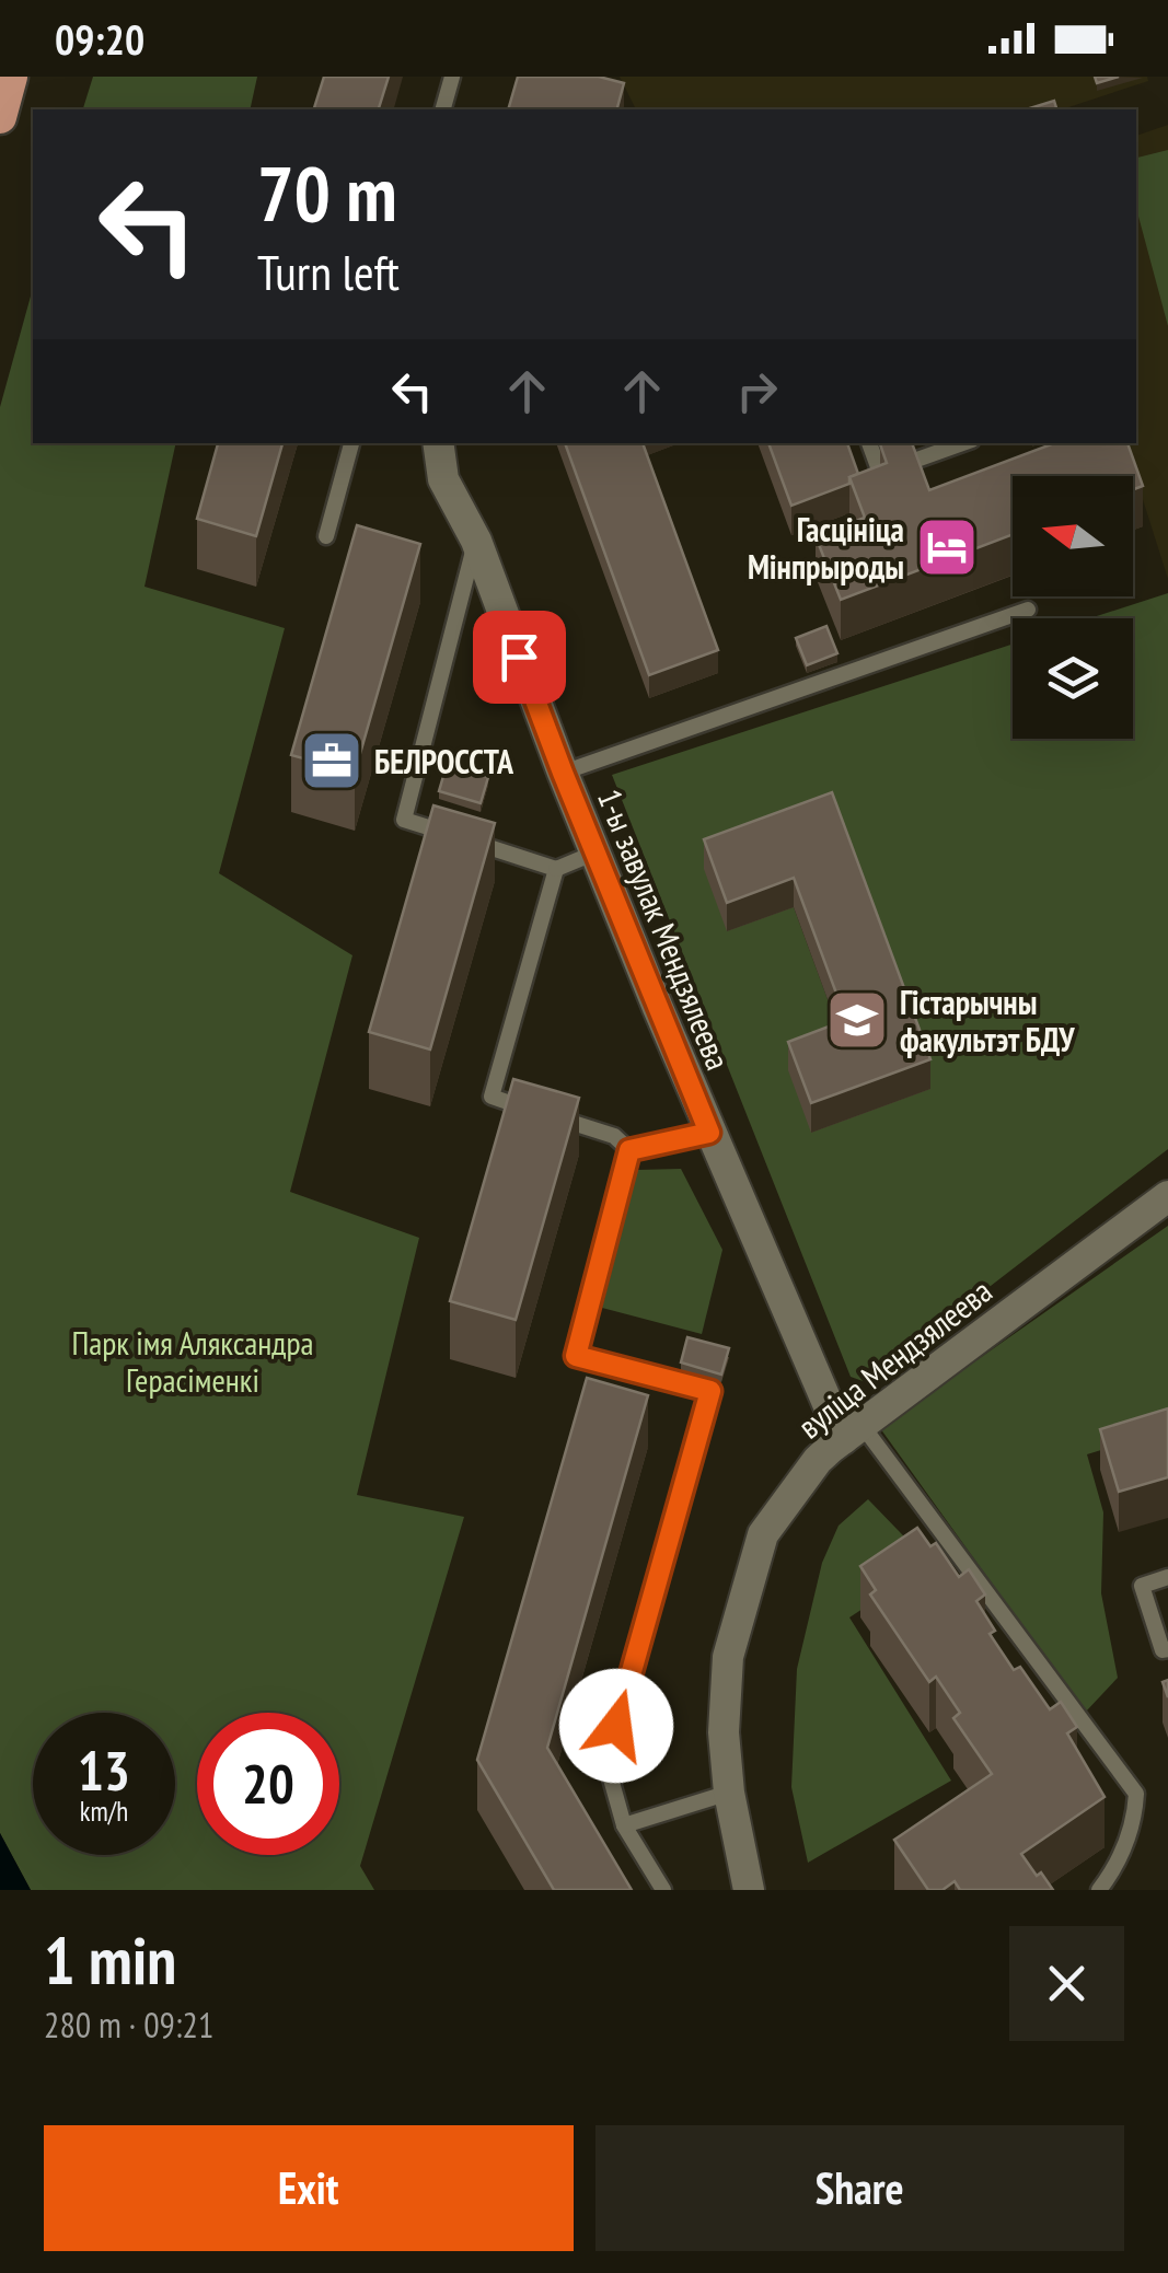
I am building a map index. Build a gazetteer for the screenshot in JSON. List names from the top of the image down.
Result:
{
  "streets": {
    "street": ["1-ы завулак Мендзялеева", "вуліца Мендзялеева"]
  },
  "crossings": [
    ["1-ы завулак Мендзялеева", "вуліца Мендзялеева"]
  ],
  "parks": ["Парк імя Аляксандра Герасіменкі"],
  "places": {
    "hotel": ["Гасцініца Мінпрыроды"],
    "office": ["БЕЛРОССТА"],
    "school or university": ["Гістарычны факультэт БДУ"]
  },
  "north": "left",
  "page": {
    "status": "09:20",
    "turn": ["70 m", "Turn left"],
    "speed": "13 km/h",
    "limit": "20",
    "heading": ["1 min", "280 m · 09:21"],
    "buttons": ["Exit", "Share"]
  }
}
